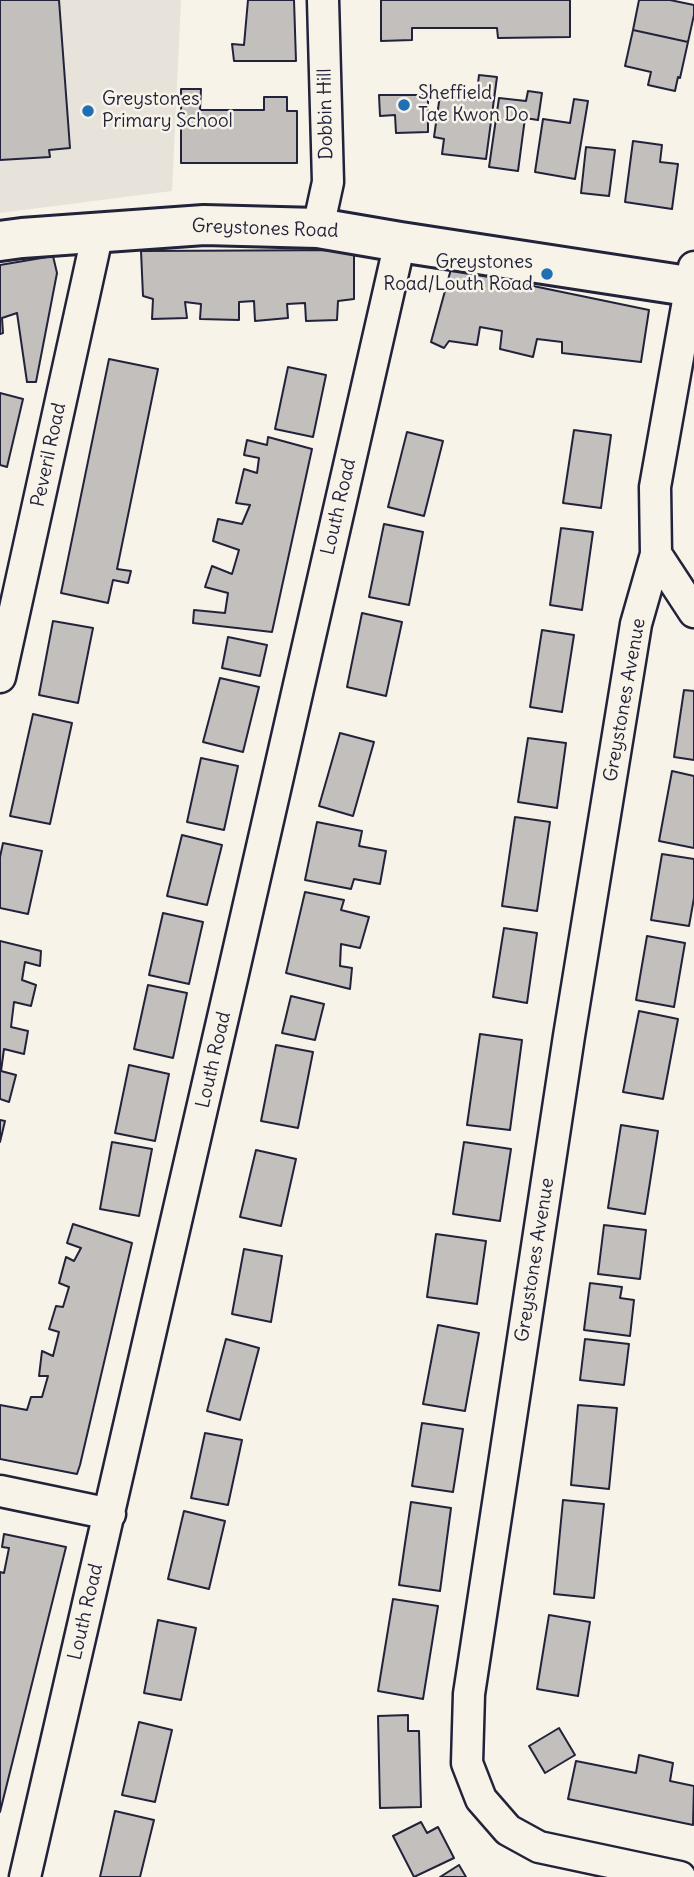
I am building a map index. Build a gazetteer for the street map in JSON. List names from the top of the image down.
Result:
{
  "streets": {
    "street": [
      "Dobbin Hill",
      "Greystones Road",
      "Peveril Road",
      "Louth Road",
      "Greystones Avenue"
    ]
  },
  "crossings": [
    ["Dobbin Hill", "Greystones Road"],
    ["Greystones Road", "Peveril Road"],
    ["Greystones Road", "Louth Road"],
    ["Greystones Road", "Greystones Avenue"]
  ],
  "places": ["Sheffield Tae Kwon Do", "Greystones Primary School", "Greystones Road/Louth Road"]
}
